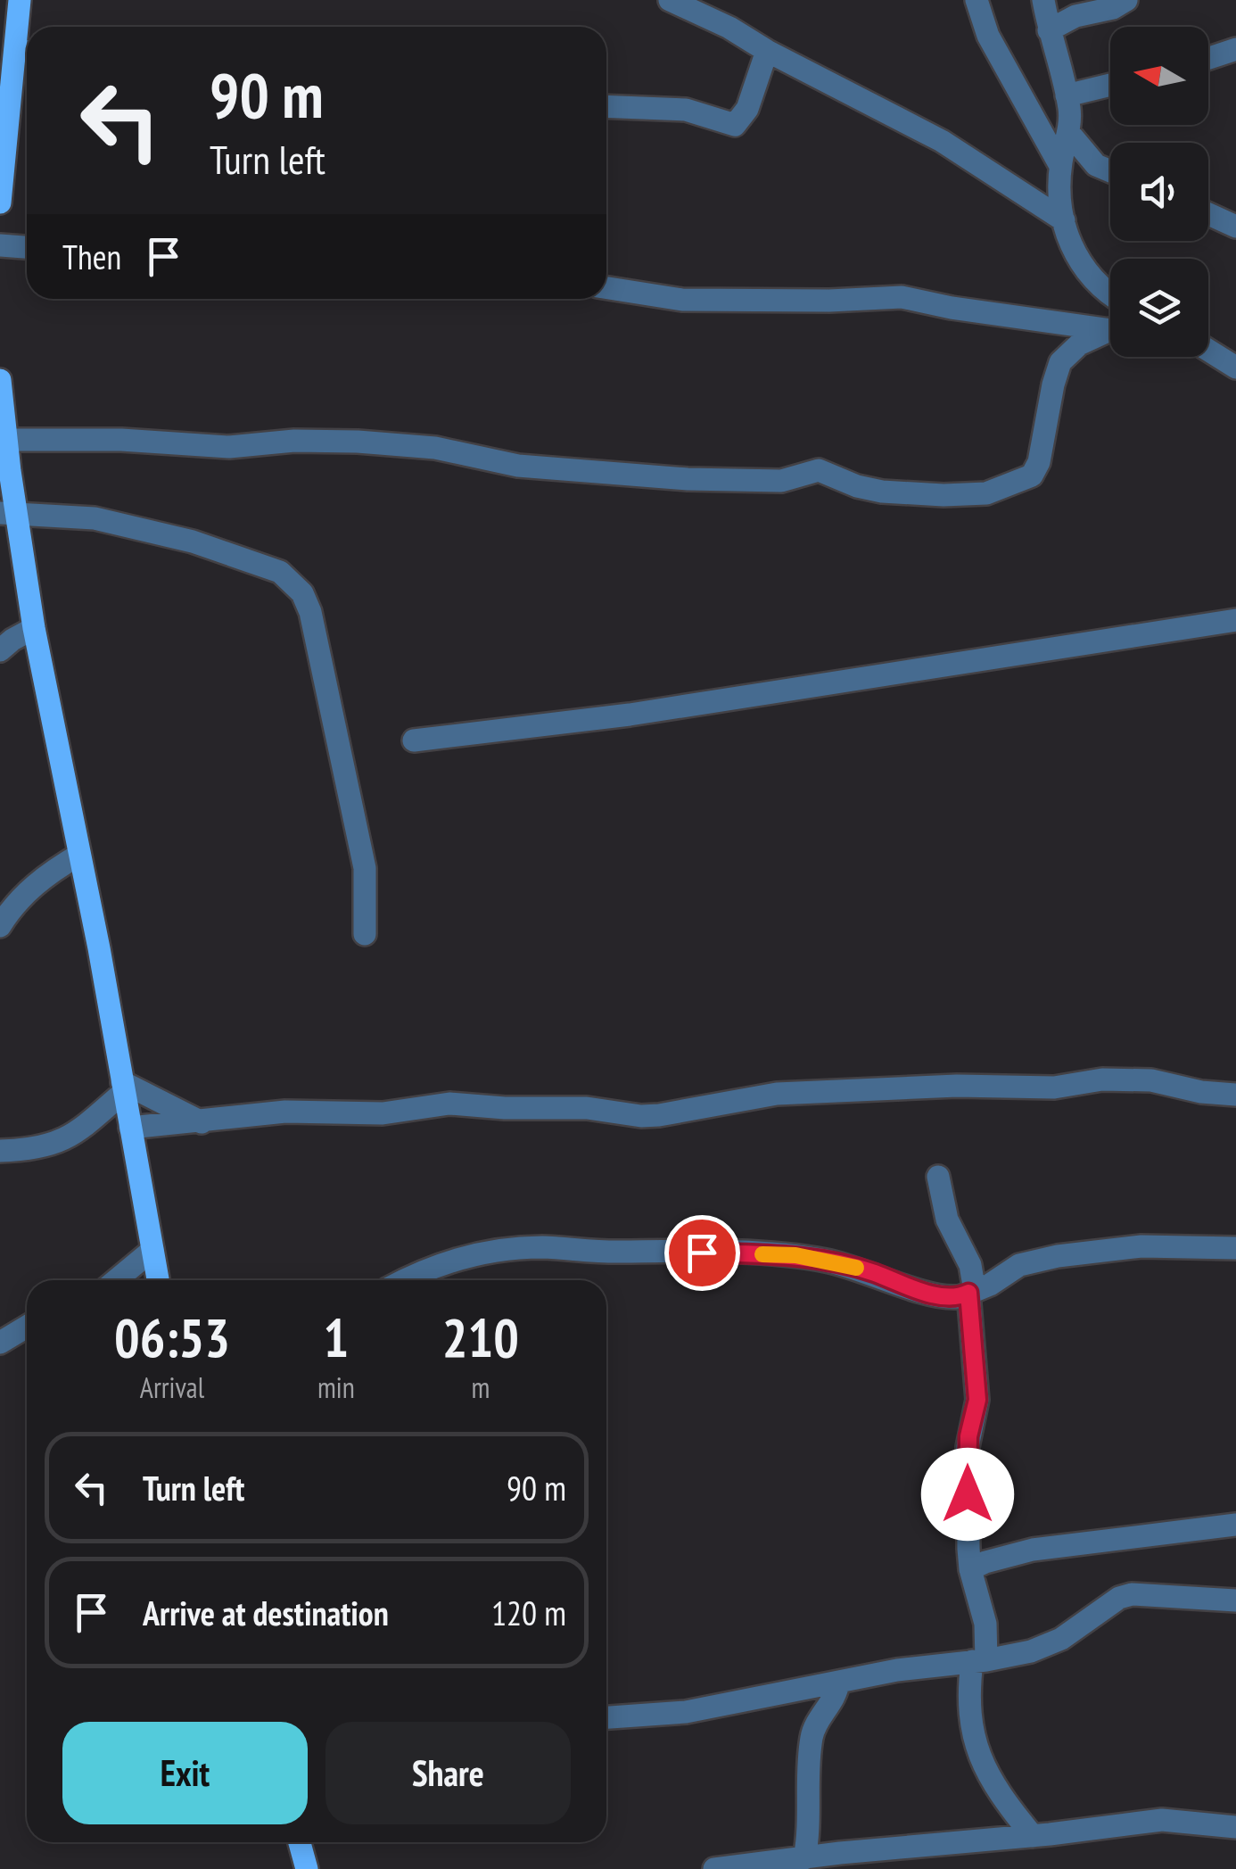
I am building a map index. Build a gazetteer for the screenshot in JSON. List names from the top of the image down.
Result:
{
  "north": "left",
  "page": {
    "turn": ["90 m", "Turn left"],
    "then": "Then",
    "eta": [
      "06:53",
      "Arrival",
      "1",
      "min",
      "210",
      "m"
    ],
    "list": [
      {
        "name": "Turn left",
        "value": "90 m"
      },
      {
        "name": "Arrive at destination",
        "value": "120 m"
      }
    ],
    "buttons": ["Exit", "Share"]
  }
}
